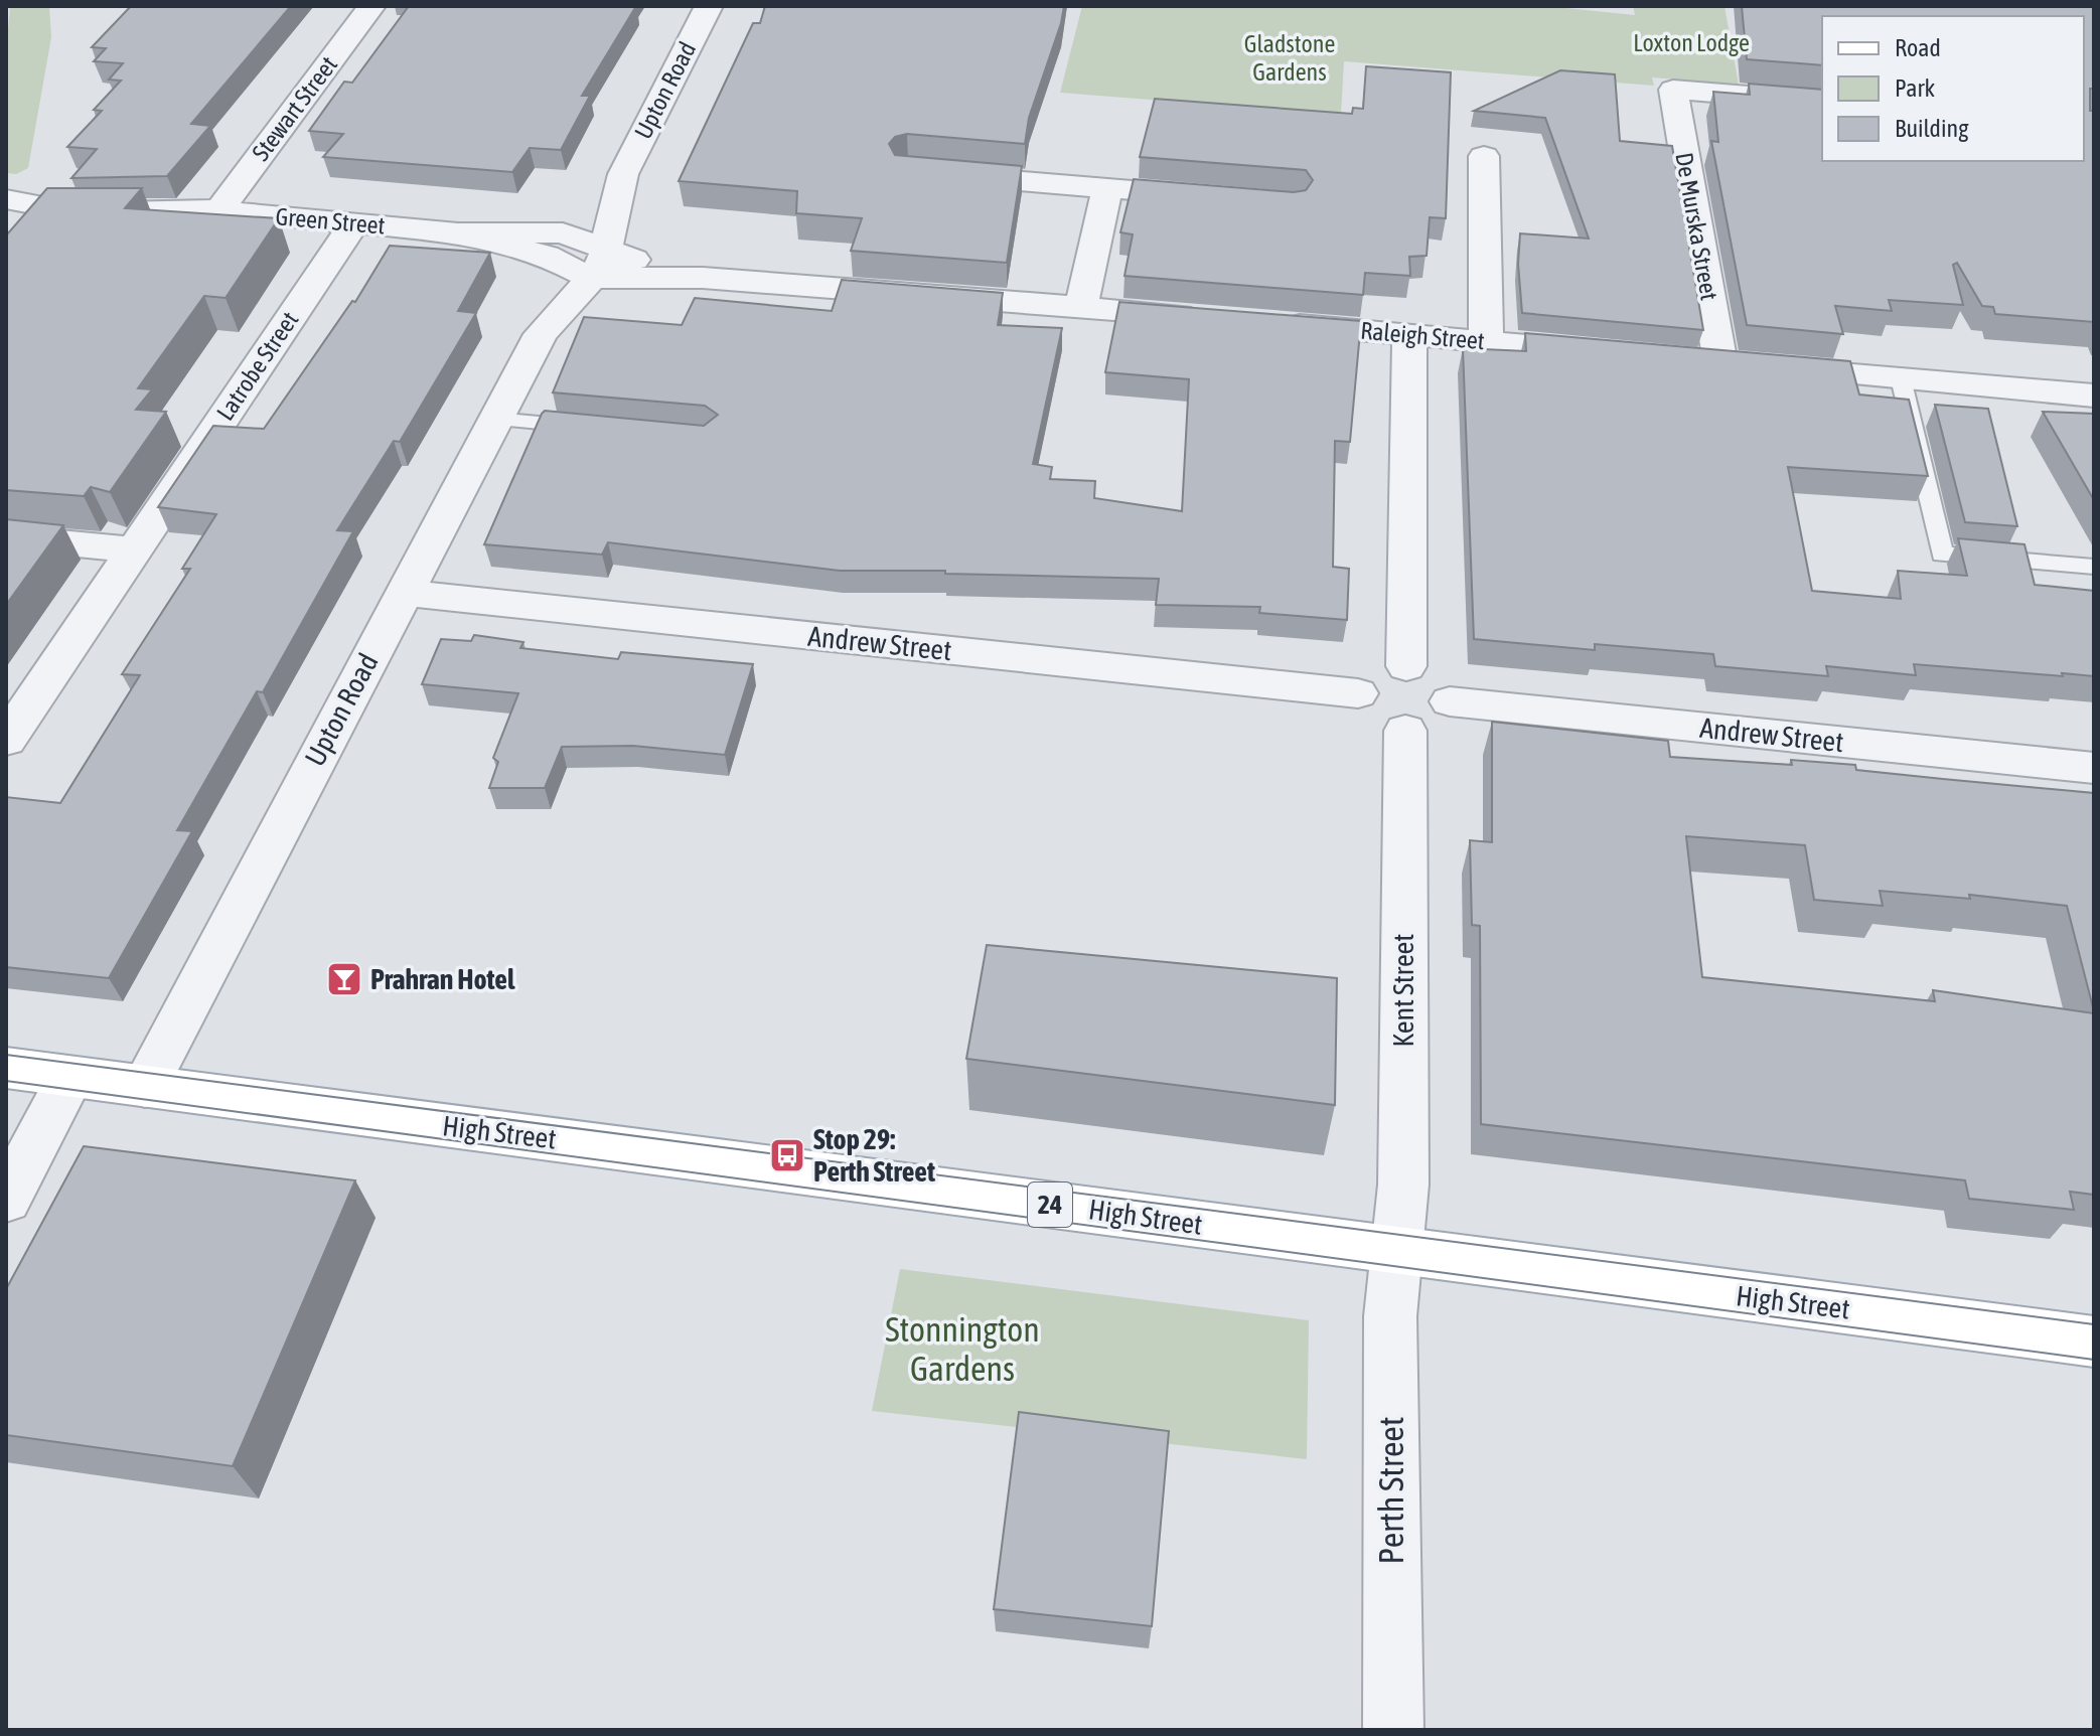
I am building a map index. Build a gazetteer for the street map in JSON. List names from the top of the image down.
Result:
{
  "streets": {
    "main road": ["High Street", "24"],
    "street": [
      "Upton Road",
      "Stewart Street",
      "Green Street",
      "De Murska Street",
      "Raleigh Street",
      "Latrobe Street",
      "Andrew Street",
      "Kent Street",
      "Perth Street"
    ]
  },
  "crossings": [
    ["Upton Road", "Green Street"],
    ["Upton Road", "Andrew Street"],
    ["Upton Road", "High Street"],
    ["Stewart Street", "Green Street"],
    ["Green Street", "Latrobe Street"],
    ["Andrew Street", "Kent Street"],
    ["Kent Street", "High Street"],
    ["Kent Street", "Perth Street"],
    ["High Street", "Perth Street"]
  ],
  "parks": ["Loxton Lodge", "Gladstone Gardens", "Stonnington Gardens"],
  "places": {
    "bar": ["Prahran Hotel"],
    "bus stop": ["Stop 29: Perth Street"]
  },
  "legend": ["Road", "Park", "Building"]
}
